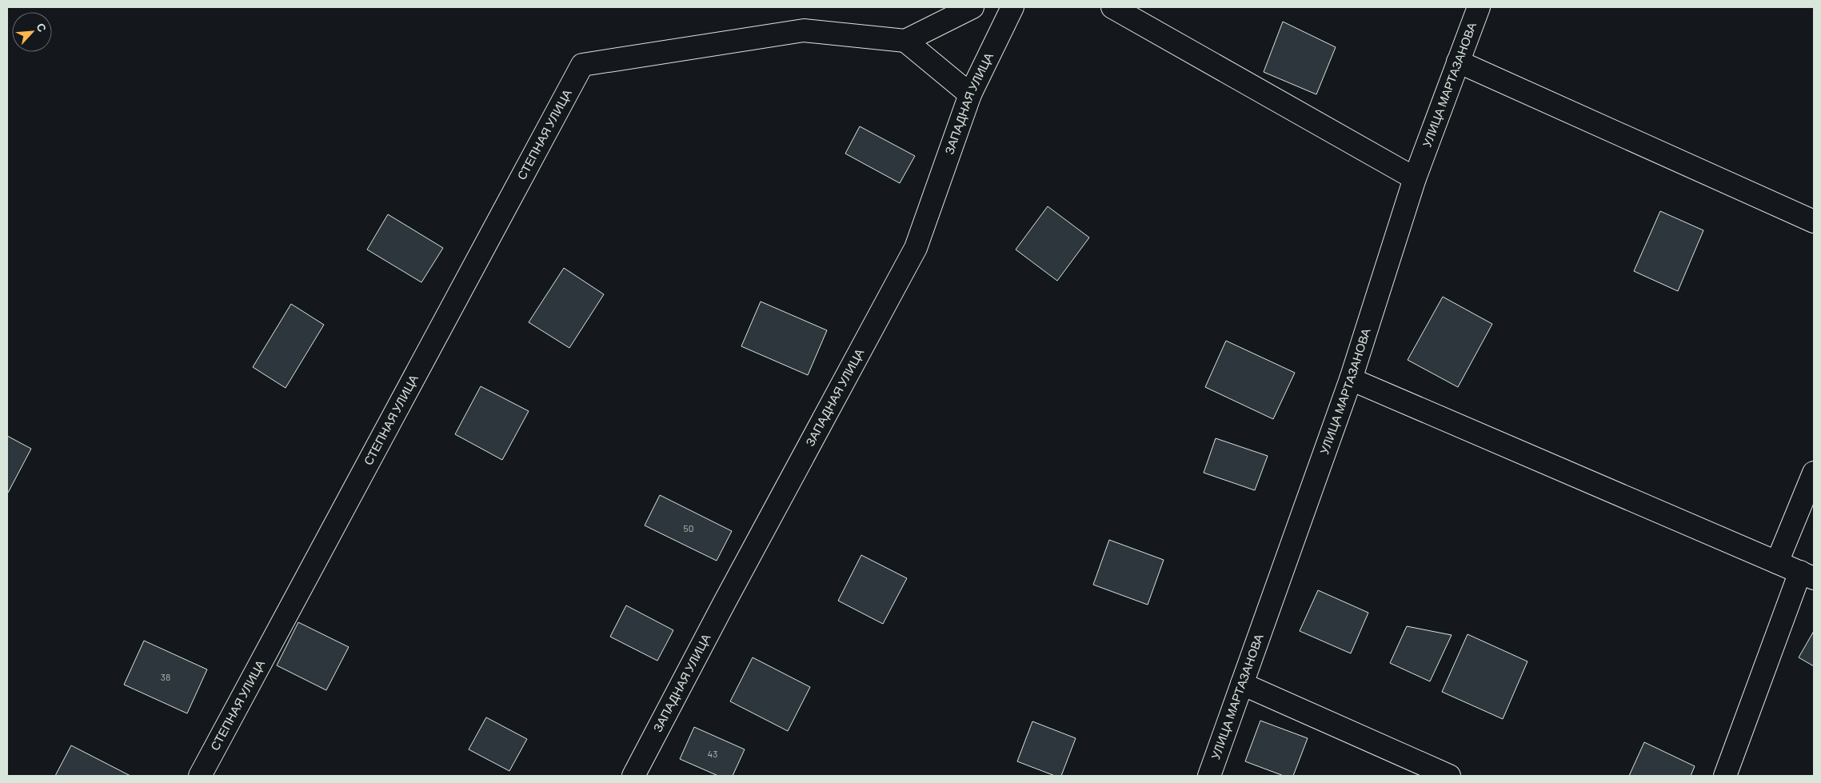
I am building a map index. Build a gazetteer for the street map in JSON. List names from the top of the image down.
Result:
{
  "streets": {
    "street": ["УЛИЦА МАРТАЗАНОВА", "ЗАПАДНАЯ УЛИЦА", "СТЕПНАЯ УЛИЦА"]
  },
  "house_numbers": ["50", "38", "43"],
  "north": "top right"
}
